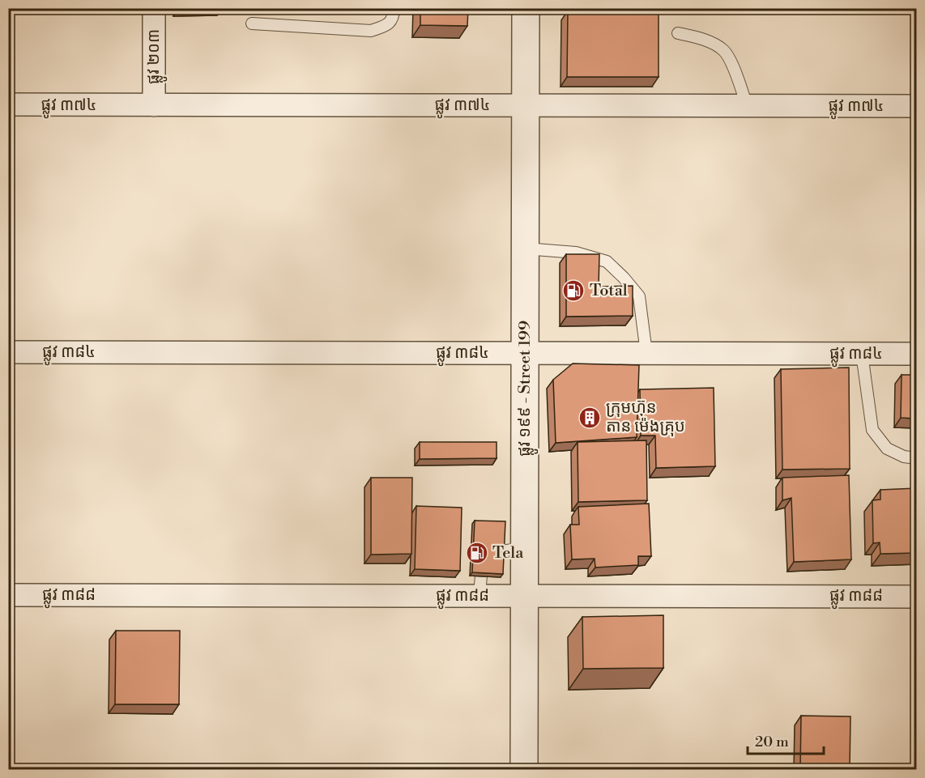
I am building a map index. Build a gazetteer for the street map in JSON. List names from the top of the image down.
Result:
{
  "streets": {
    "street": [
      "ផ្លូវ ២០៣",
      "ផ្លូវ ៣៧៤",
      "ផ្លូវ ៣៨៤",
      "ផ្លូវ ១៩៩ - Street 199",
      "ផ្លូវ ៣៨៨"
    ]
  },
  "crossings": [
    ["ផ្លូវ ២០៣", "ផ្លូវ ៣៧៤"],
    ["ផ្លូវ ៣៧៤", "ផ្លូវ ១៩៩ - Street 199"],
    ["ផ្លូវ ៣៨៤", "ផ្លូវ ១៩៩ - Street 199"],
    ["ផ្លូវ ១៩៩ - Street 199", "ផ្លូវ ៣៨៨"]
  ],
  "places": {
    "fuel station": ["Total", "Tela"],
    "building": ["ក្រុមហ៊ុន តាន ម៉េងគ្រុប"]
  },
  "scale_bar": "20 m"
}
